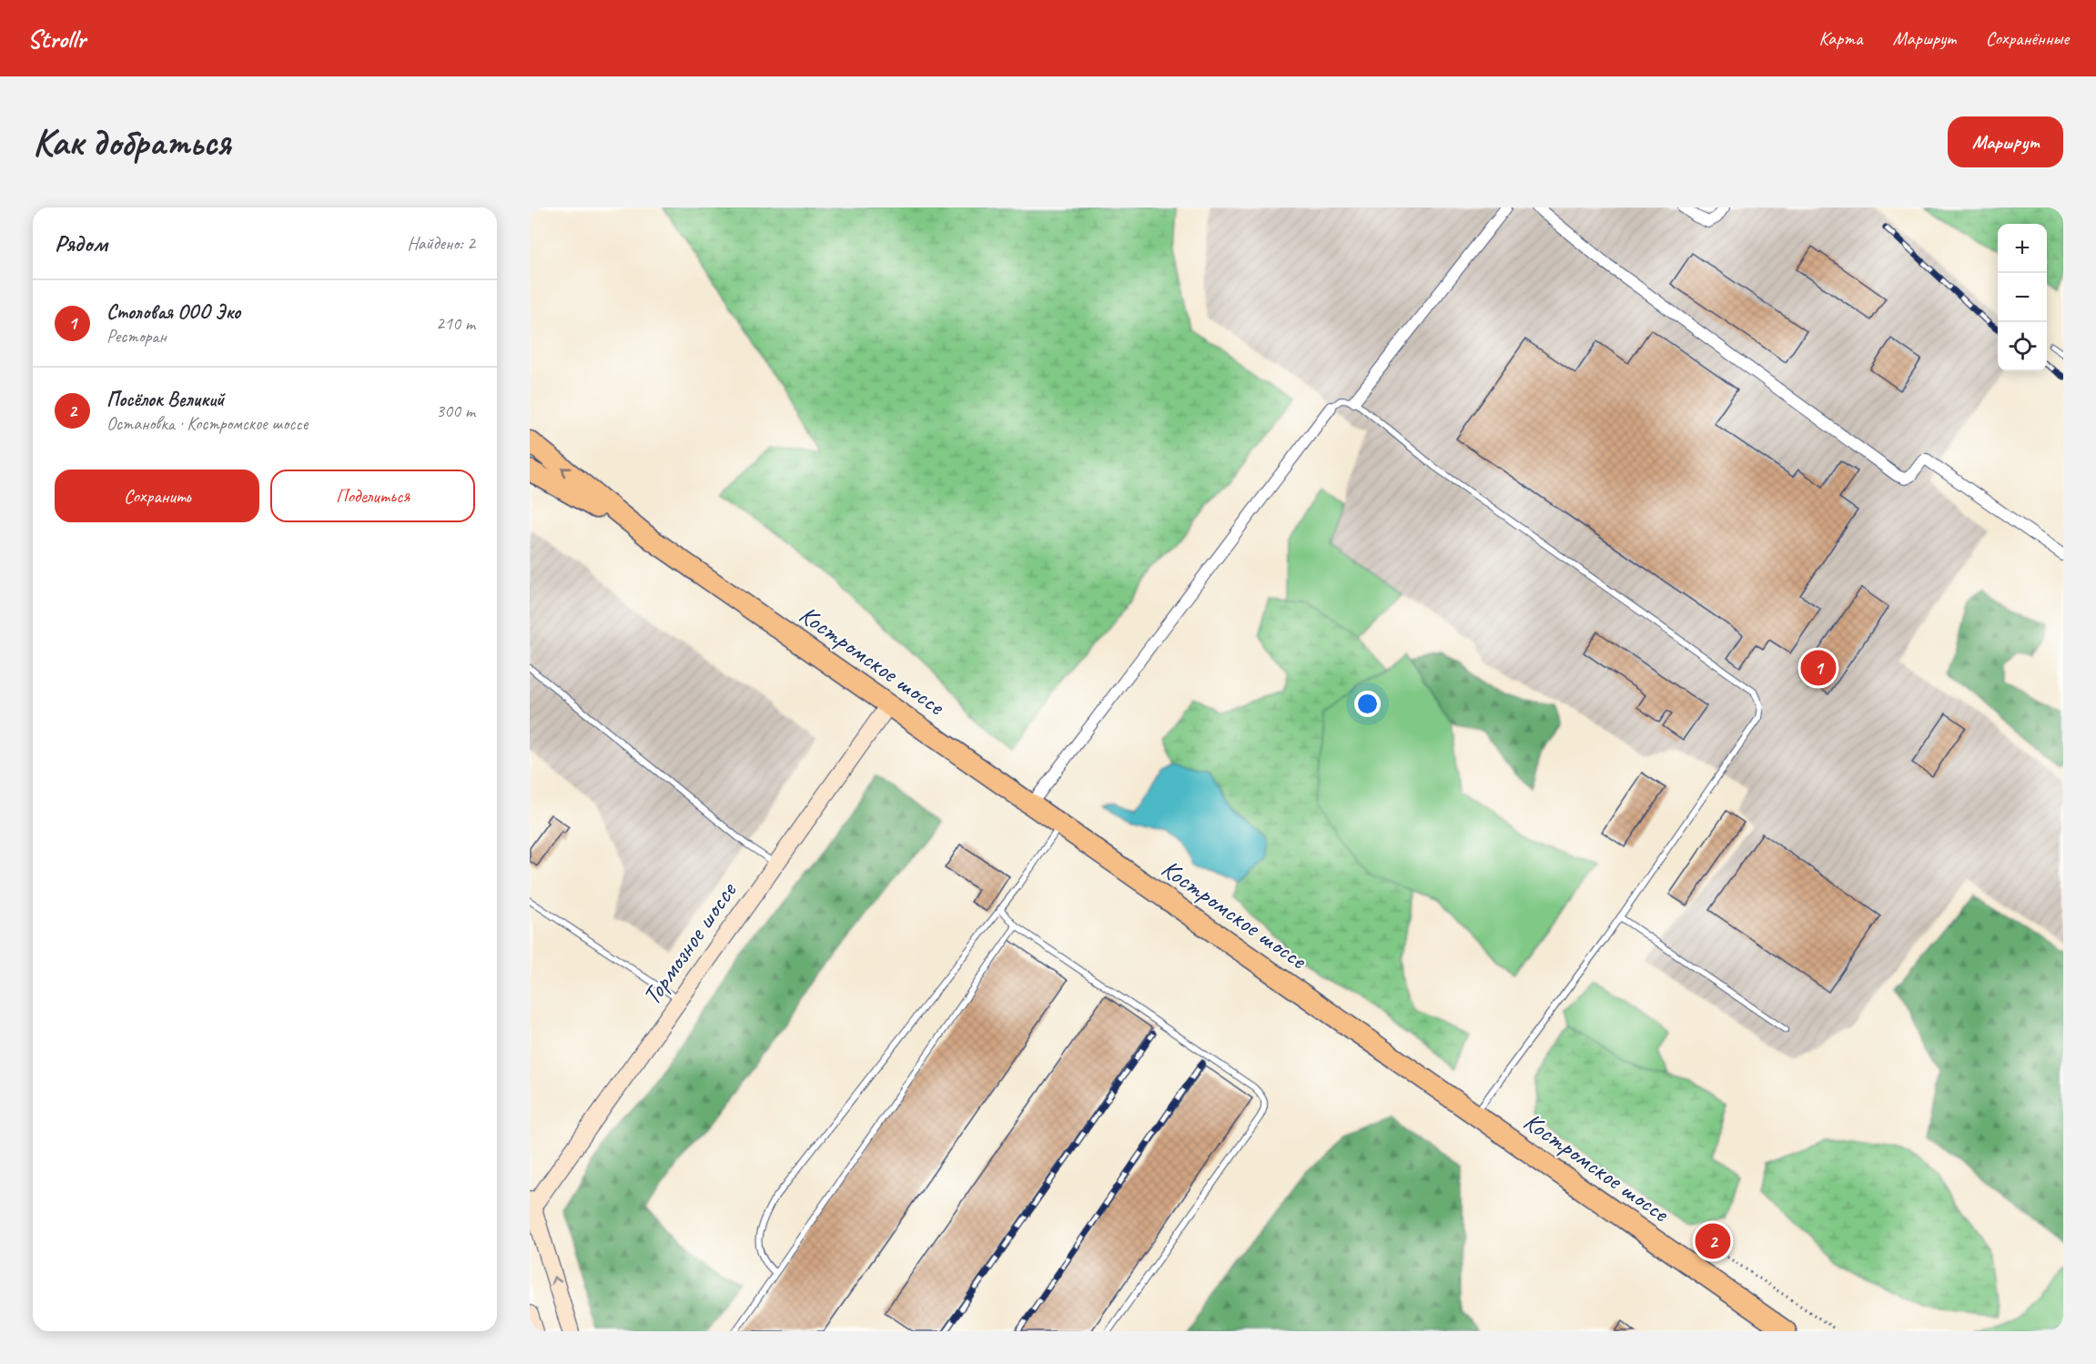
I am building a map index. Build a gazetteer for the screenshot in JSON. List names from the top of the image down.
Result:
{
  "streets": {
    "highway": ["Костромское шоссе"],
    "street": ["Тормозное шоссе"]
  },
  "crossings": [
    ["Костромское шоссе", "Тормозное шоссе"]
  ],
  "page": {
    "header": "Strollr",
    "nav": ["Карта", "Маршрут", "Сохранённые"],
    "buttons": [
      "Маршрут",
      ["Сохранить", "Поделиться"]
    ],
    "title": "Как добраться",
    "heading": ["Рядом", "Найдено: 2"],
    "map_buttons": ["+", "−"],
    "list": [
      {
        "mark": "1",
        "name": "Столовая ООО Эко",
        "note": "Ресторан",
        "value": "210 m"
      },
      {
        "mark": "2",
        "name": "Посёлок Великий",
        "note": "Остановка · Костромское шоссе",
        "value": "300 m"
      }
    ],
    "pins": ["1", "2"]
  }
}
